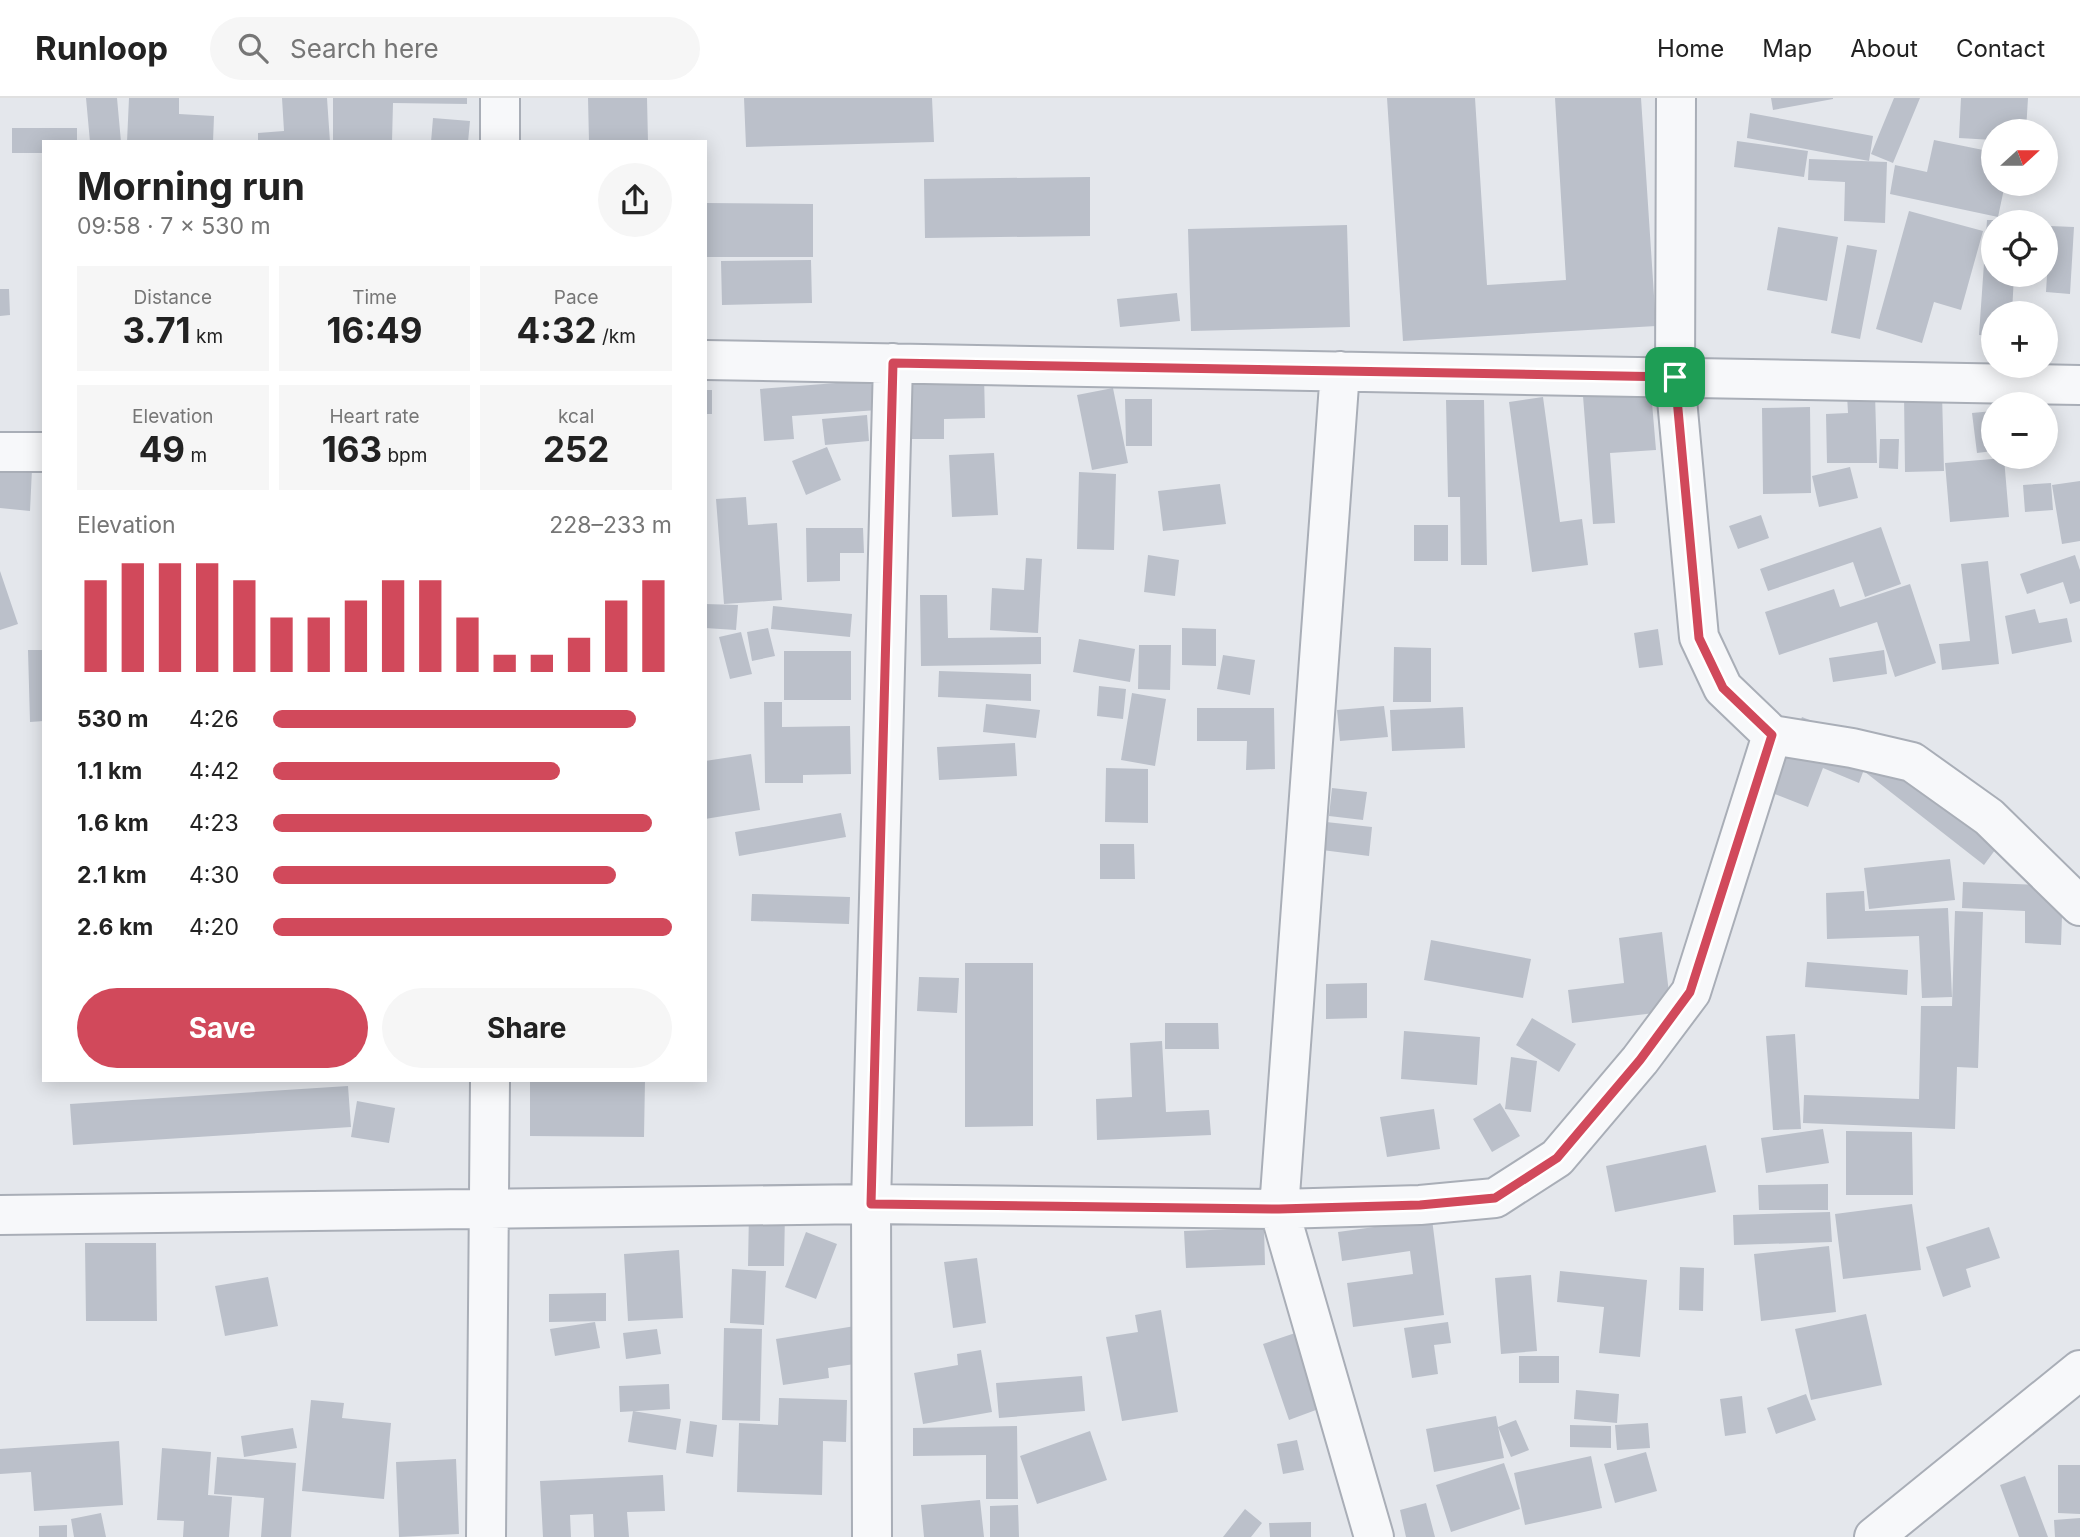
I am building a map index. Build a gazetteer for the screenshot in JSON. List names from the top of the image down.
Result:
{
  "north": "right",
  "page": {
    "header": "Runloop",
    "search": "Search here",
    "nav": [
      "Home",
      "Map",
      "About",
      "Contact"
    ],
    "map_buttons": ["+", "−"],
    "heading": ["Morning run", "09:58 · 7 × 530 m"],
    "stats": [
      ["Distance", "3.71 km"],
      ["Time", "16:49"],
      ["Pace", "4:32 /km"],
      ["Elevation", "49 m"],
      ["Heart rate", "163 bpm"],
      ["kcal", "252"]
    ],
    "chart": ["Elevation", "228–233 m"],
    "list": [
      {
        "name": "530 m",
        "note": "4:26"
      },
      {
        "name": "1.1 km",
        "note": "4:42"
      },
      {
        "name": "1.6 km",
        "note": "4:23"
      },
      {
        "name": "2.1 km",
        "note": "4:30"
      },
      {
        "name": "2.6 km",
        "note": "4:20"
      }
    ],
    "buttons": ["Save", "Share"]
  }
}
